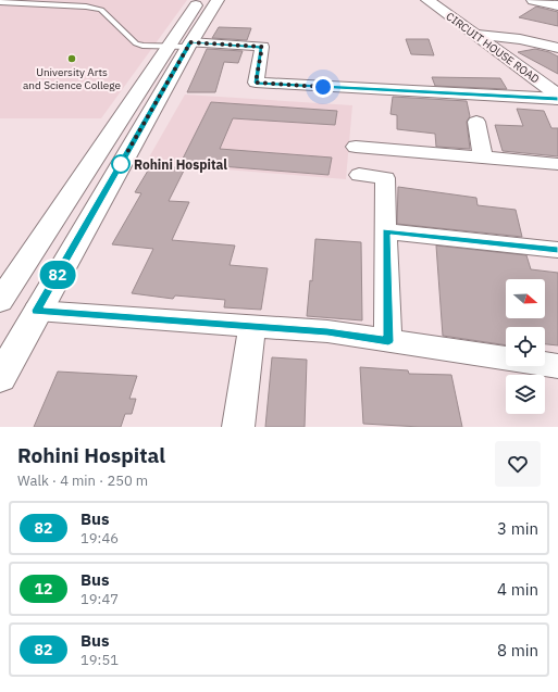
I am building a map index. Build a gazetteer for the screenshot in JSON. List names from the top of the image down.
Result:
{
  "streets": {
    "main road": ["CIRCUIT HOUSE ROAD"]
  },
  "places": ["University Arts and Science College", "Rohini Hospital"],
  "lines": ["bus line 82"],
  "north": "right",
  "page": {
    "on_map": "82",
    "heading": ["Rohini Hospital", "Walk · 4 min · 250 m"],
    "list": [
      {
        "mark": "82",
        "name": "Bus",
        "note": "19:46",
        "value": "3 min"
      },
      {
        "mark": "12",
        "name": "Bus",
        "note": "19:47",
        "value": "4 min"
      },
      {
        "mark": "82",
        "name": "Bus",
        "note": "19:51",
        "value": "8 min"
      }
    ]
  }
}
